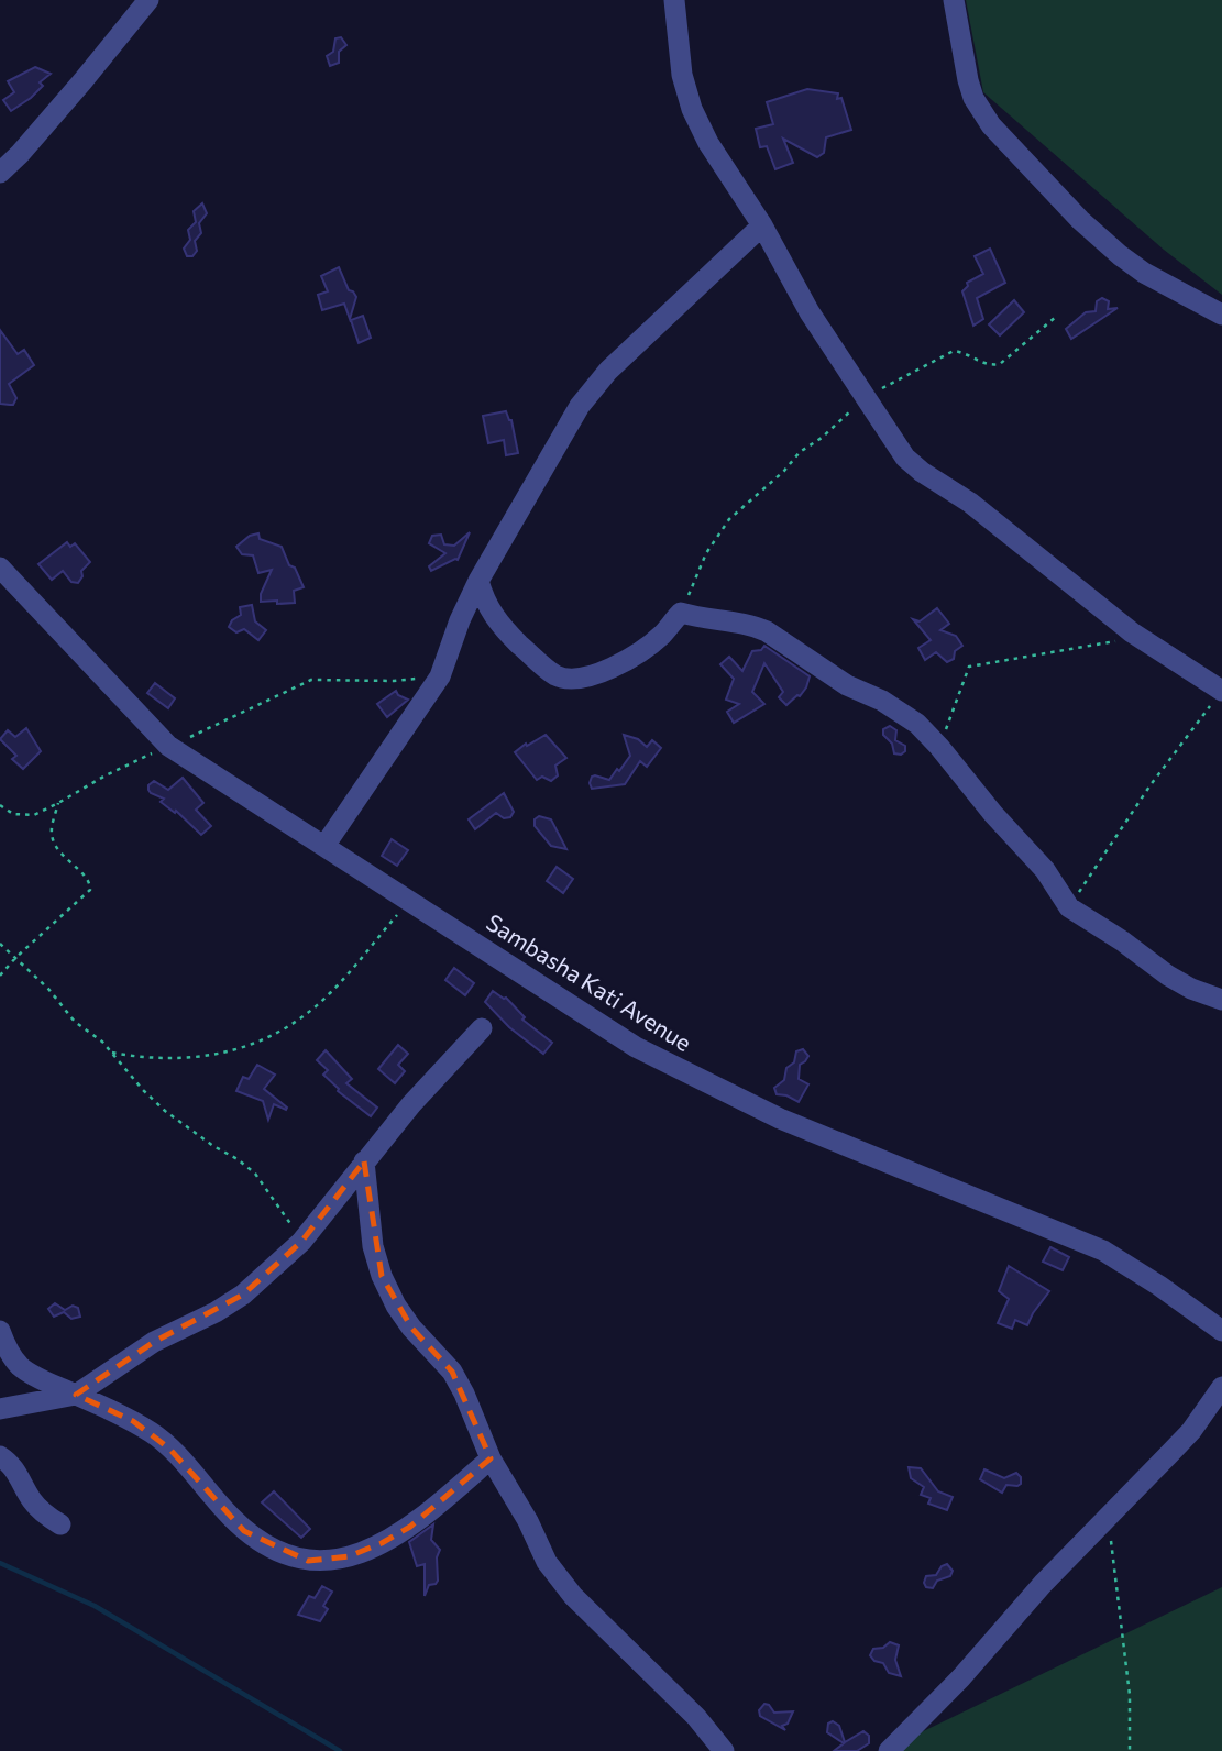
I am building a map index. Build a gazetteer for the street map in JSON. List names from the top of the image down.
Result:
{
  "streets": {
    "street": ["Sambasha Kati Avenue"]
  }
}
